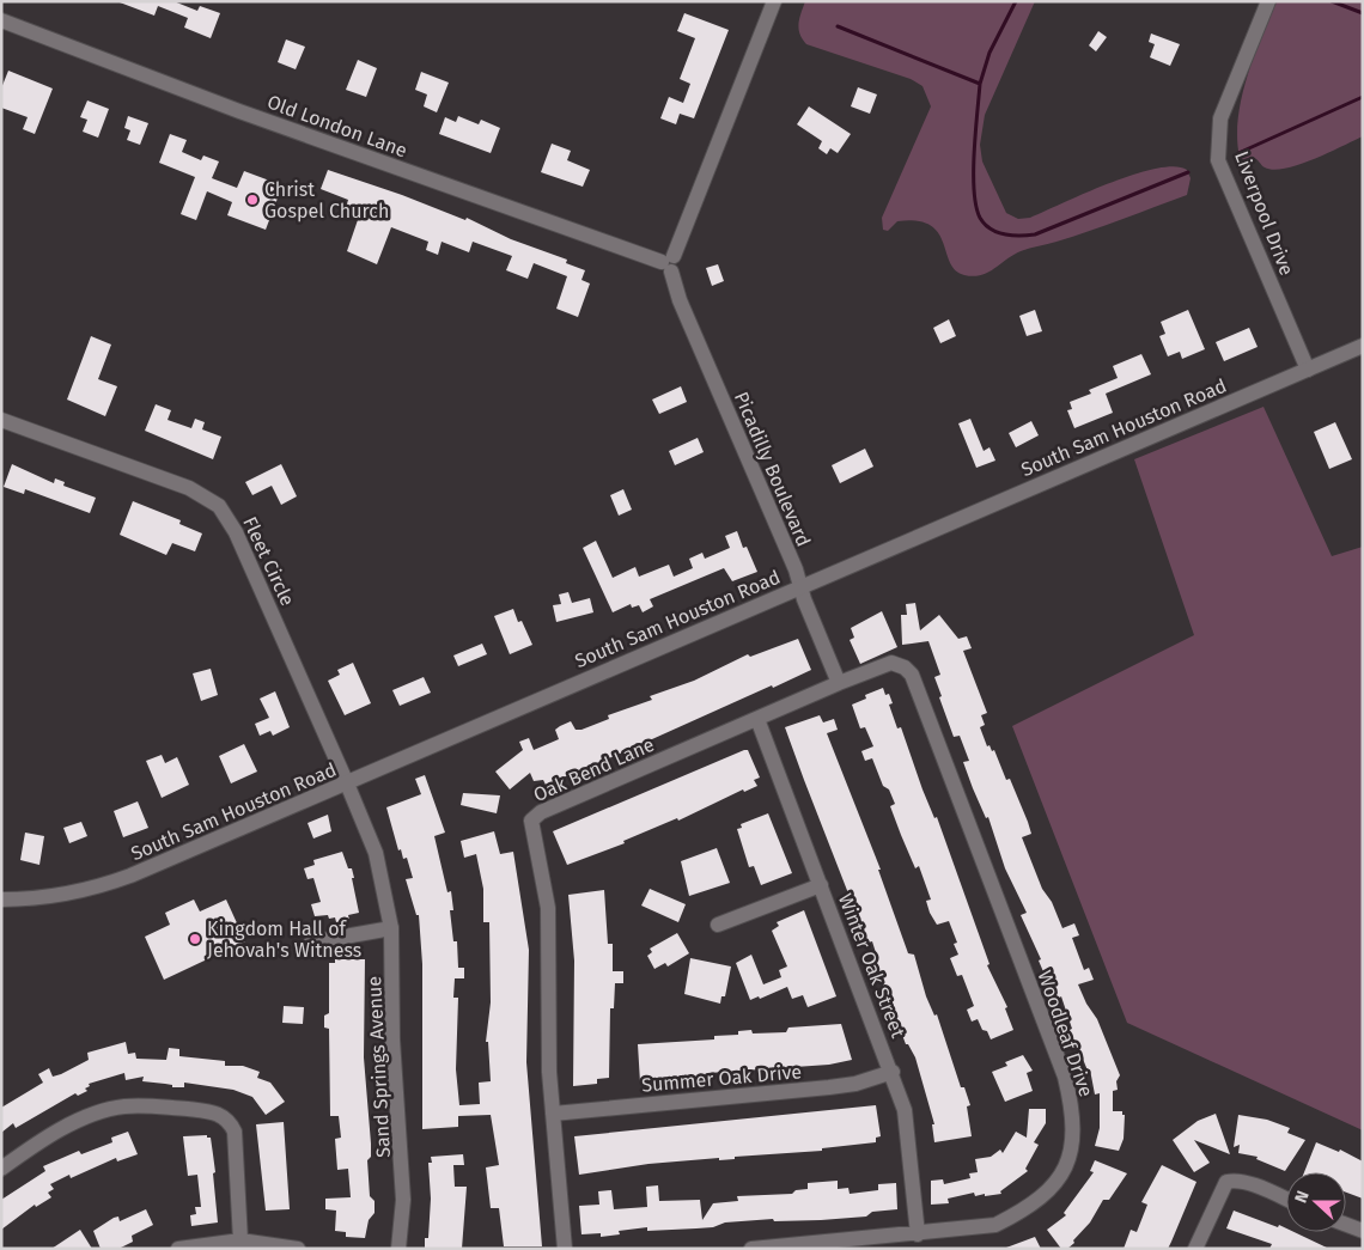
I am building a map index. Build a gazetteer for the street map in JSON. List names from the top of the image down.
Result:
{
  "streets": {
    "street": [
      "Old London Lane",
      "Liverpool Drive",
      "South Sam Houston Road",
      "Picadilly Boulevard",
      "Fleet Circle",
      "Oak Bend Lane",
      "Winter Oak Street",
      "Woodleaf Drive",
      "Sand Springs Avenue",
      "Summer Oak Drive"
    ]
  },
  "crossings": [
    ["Old London Lane", "Picadilly Boulevard"],
    ["Liverpool Drive", "South Sam Houston Road"],
    ["South Sam Houston Road", "Picadilly Boulevard"],
    ["South Sam Houston Road", "Fleet Circle"],
    ["South Sam Houston Road", "Sand Springs Avenue"],
    ["Picadilly Boulevard", "Oak Bend Lane"],
    ["Fleet Circle", "Sand Springs Avenue"],
    ["Oak Bend Lane", "Winter Oak Street"],
    ["Oak Bend Lane", "Woodleaf Drive"],
    ["Oak Bend Lane", "Summer Oak Drive"],
    ["Winter Oak Street", "Woodleaf Drive"],
    ["Winter Oak Street", "Summer Oak Drive"]
  ],
  "places": ["Christ Gospel Church", "Kingdom Hall of Jehovah's Witness"],
  "north": "left"
}
